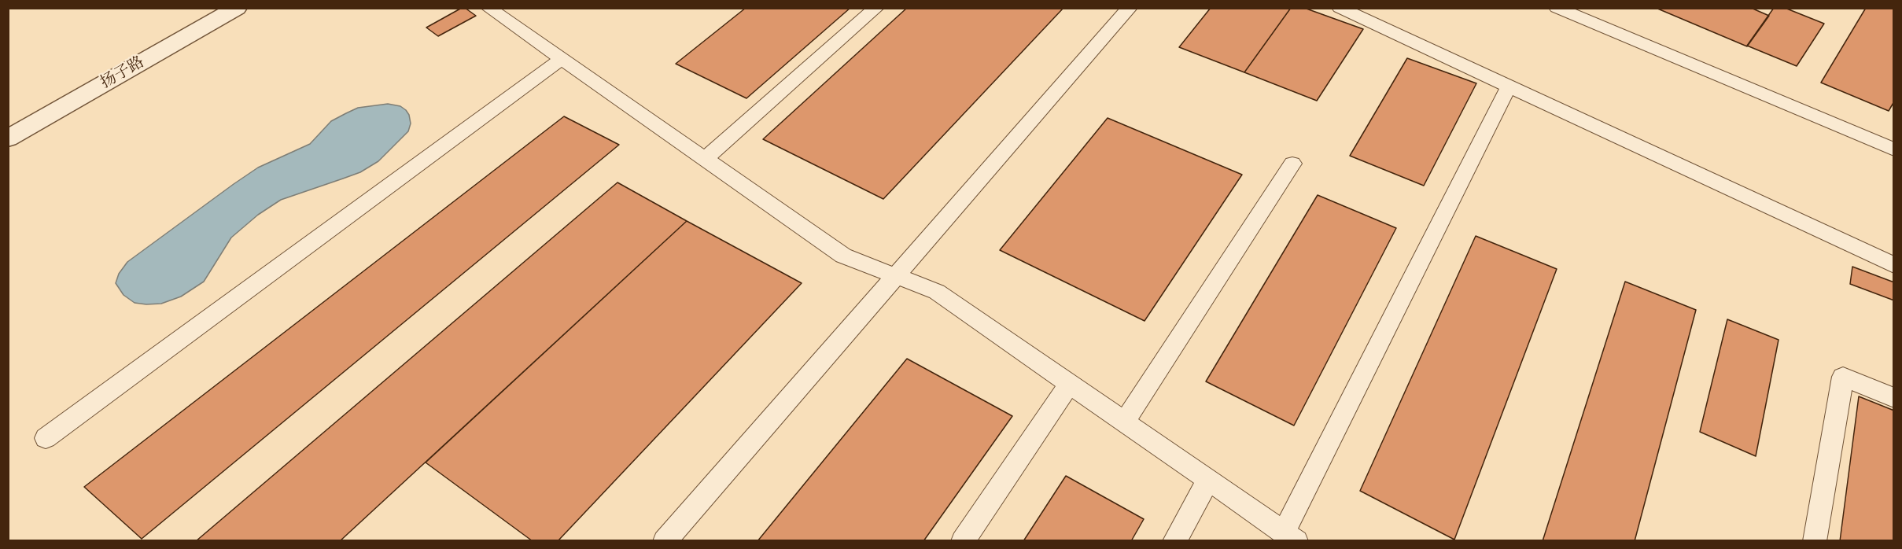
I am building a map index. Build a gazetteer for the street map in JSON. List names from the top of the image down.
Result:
{
  "streets": {
    "street": ["扬子路"]
  }
}
